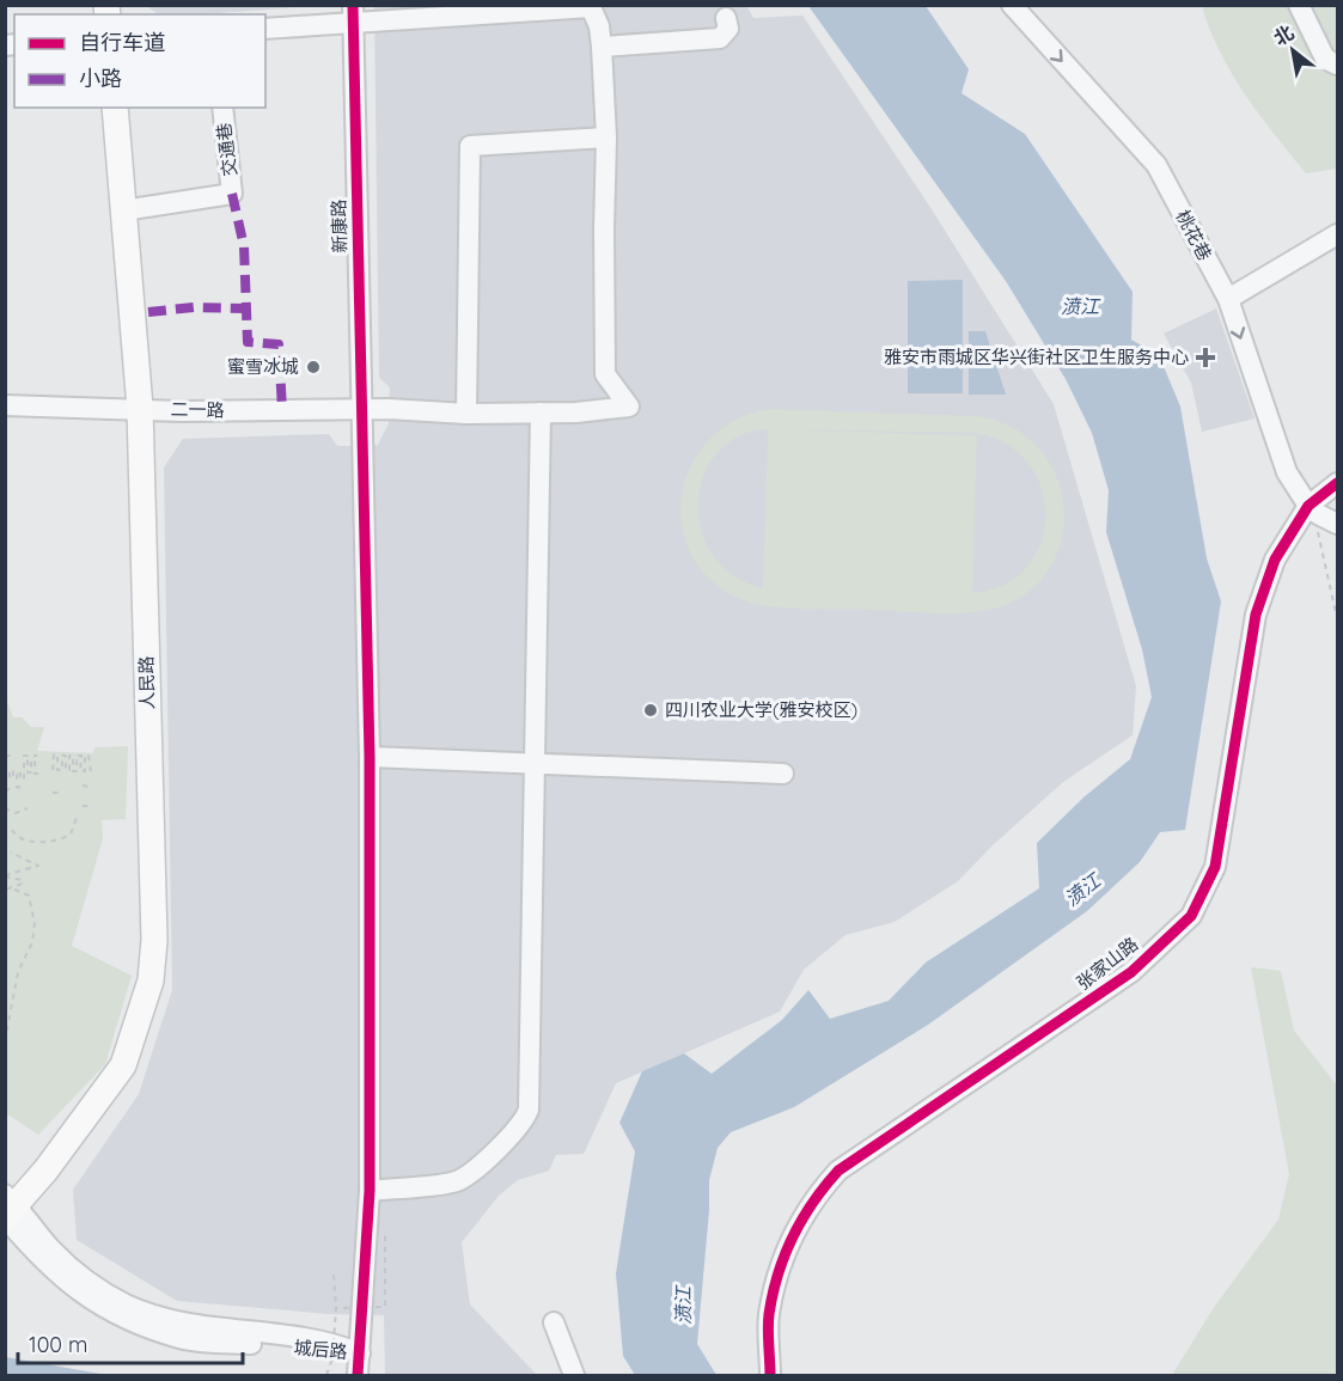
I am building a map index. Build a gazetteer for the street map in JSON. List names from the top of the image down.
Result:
{
  "streets": {
    "main road": ["人民路"],
    "street": [
      "交通巷",
      "新康路",
      "桃花巷",
      "二一路",
      "张家山路",
      "城后路"
    ]
  },
  "crossings": [
    ["交通巷", "人民路"],
    ["新康路", "二一路"],
    ["新康路", "城后路"],
    ["桃花巷", "张家山路"],
    ["二一路", "人民路"],
    ["人民路", "城后路"]
  ],
  "one_way": ["桃花巷"],
  "water": ["𣸣江"],
  "places": {
    "health": ["雅安市雨城区华兴街社区卫生服务中心"],
    "other": ["蜜雪冰城", "四川农业大学(雅安校区)"]
  },
  "legend": ["自行车道", "小路"],
  "scale_bar": "100 m",
  "north": "top left"
}
